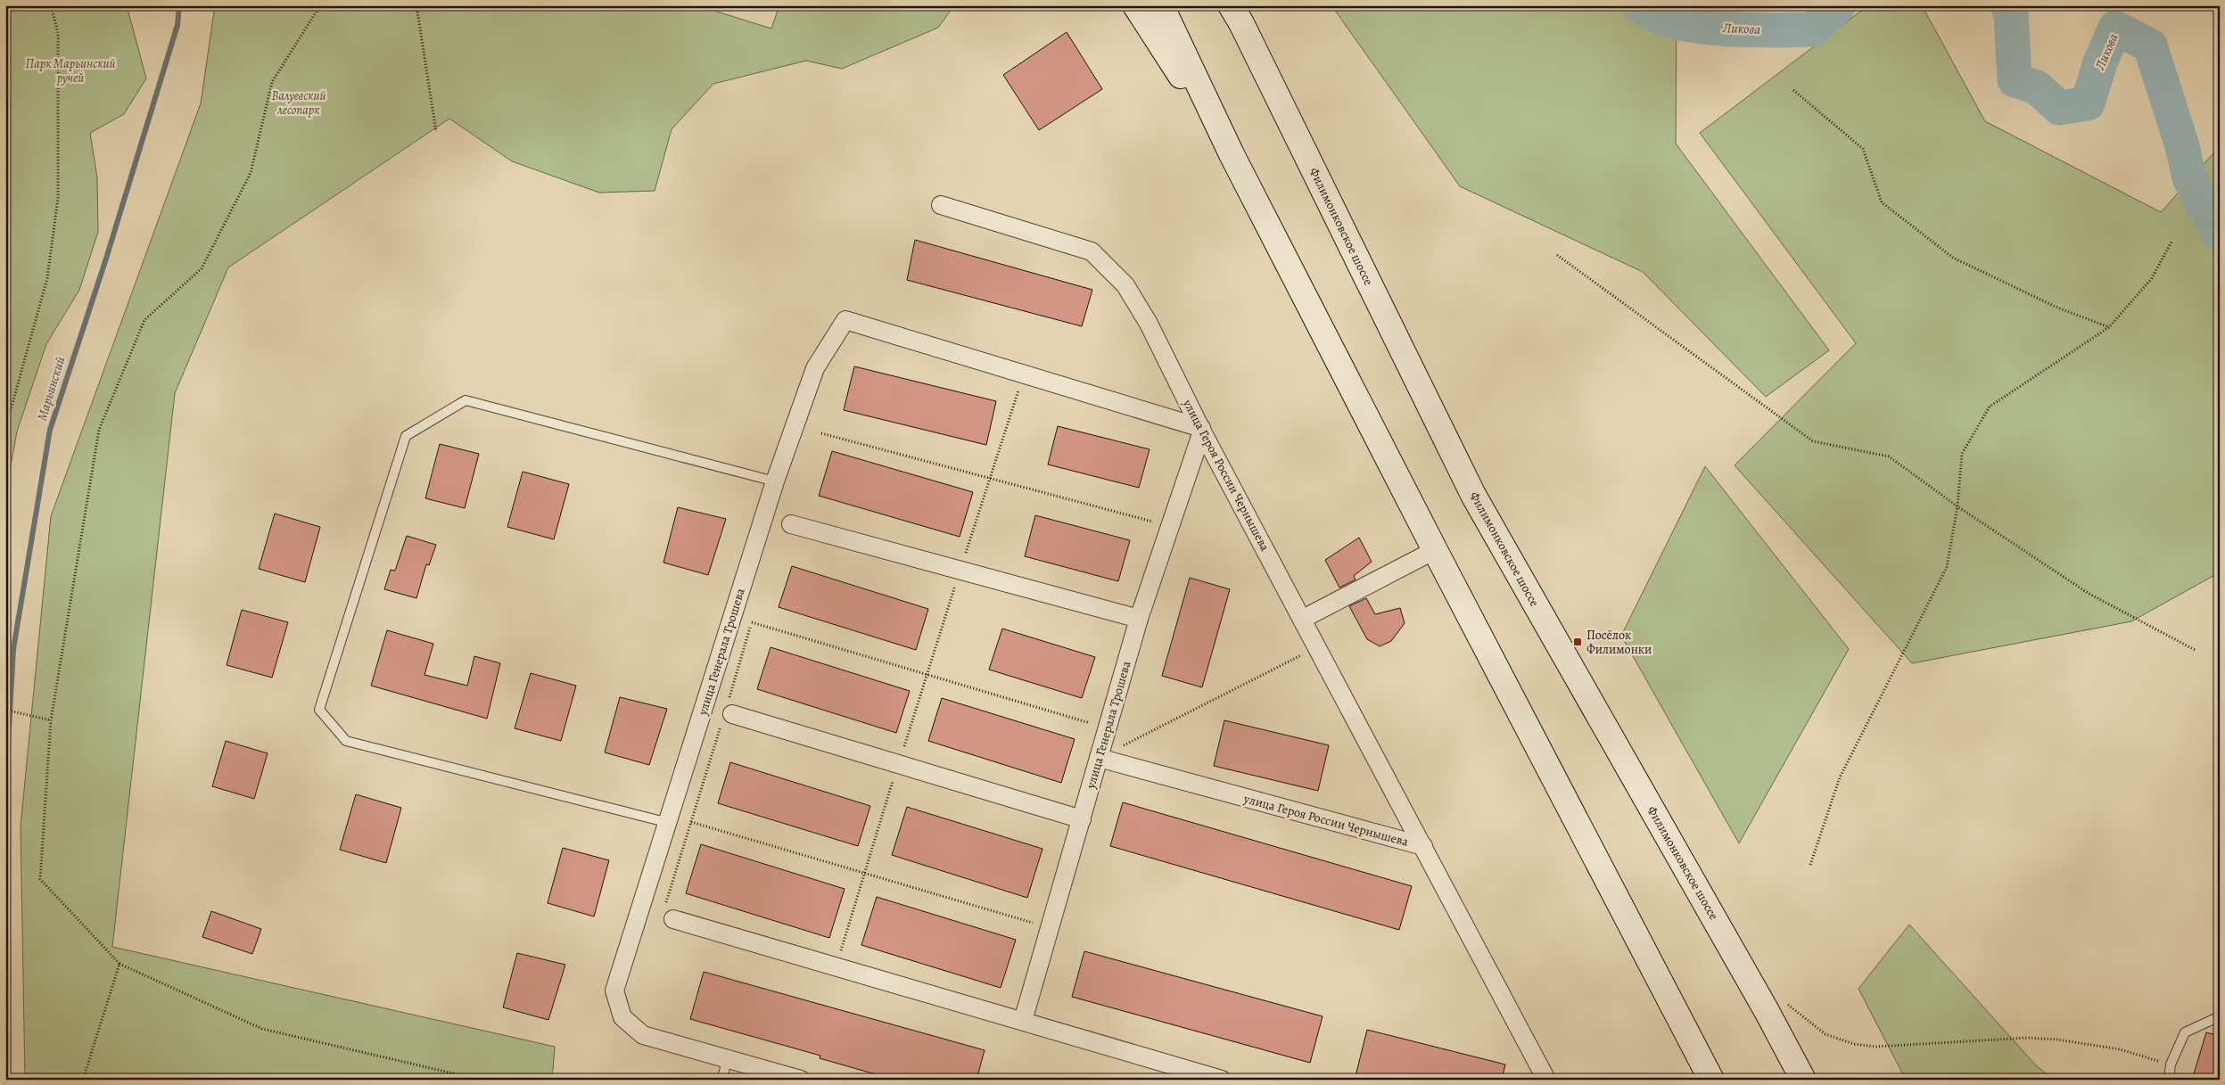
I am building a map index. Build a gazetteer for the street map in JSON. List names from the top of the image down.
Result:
{
  "streets": {
    "main road": ["Филимонковское шоссе"],
    "street": ["улица Героя России Чернышева", "улица Генерала Трошева"]
  },
  "crossings": [
    ["улица Героя России Чернышева", "улица Генерала Трошева"]
  ],
  "water": ["Ликова", "Марьинский"],
  "parks": ["Парк Марьинский ручей", "Валуевский лесопарк"],
  "places": {
    "transit": ["Посёлок Филимонки"]
  }
}
